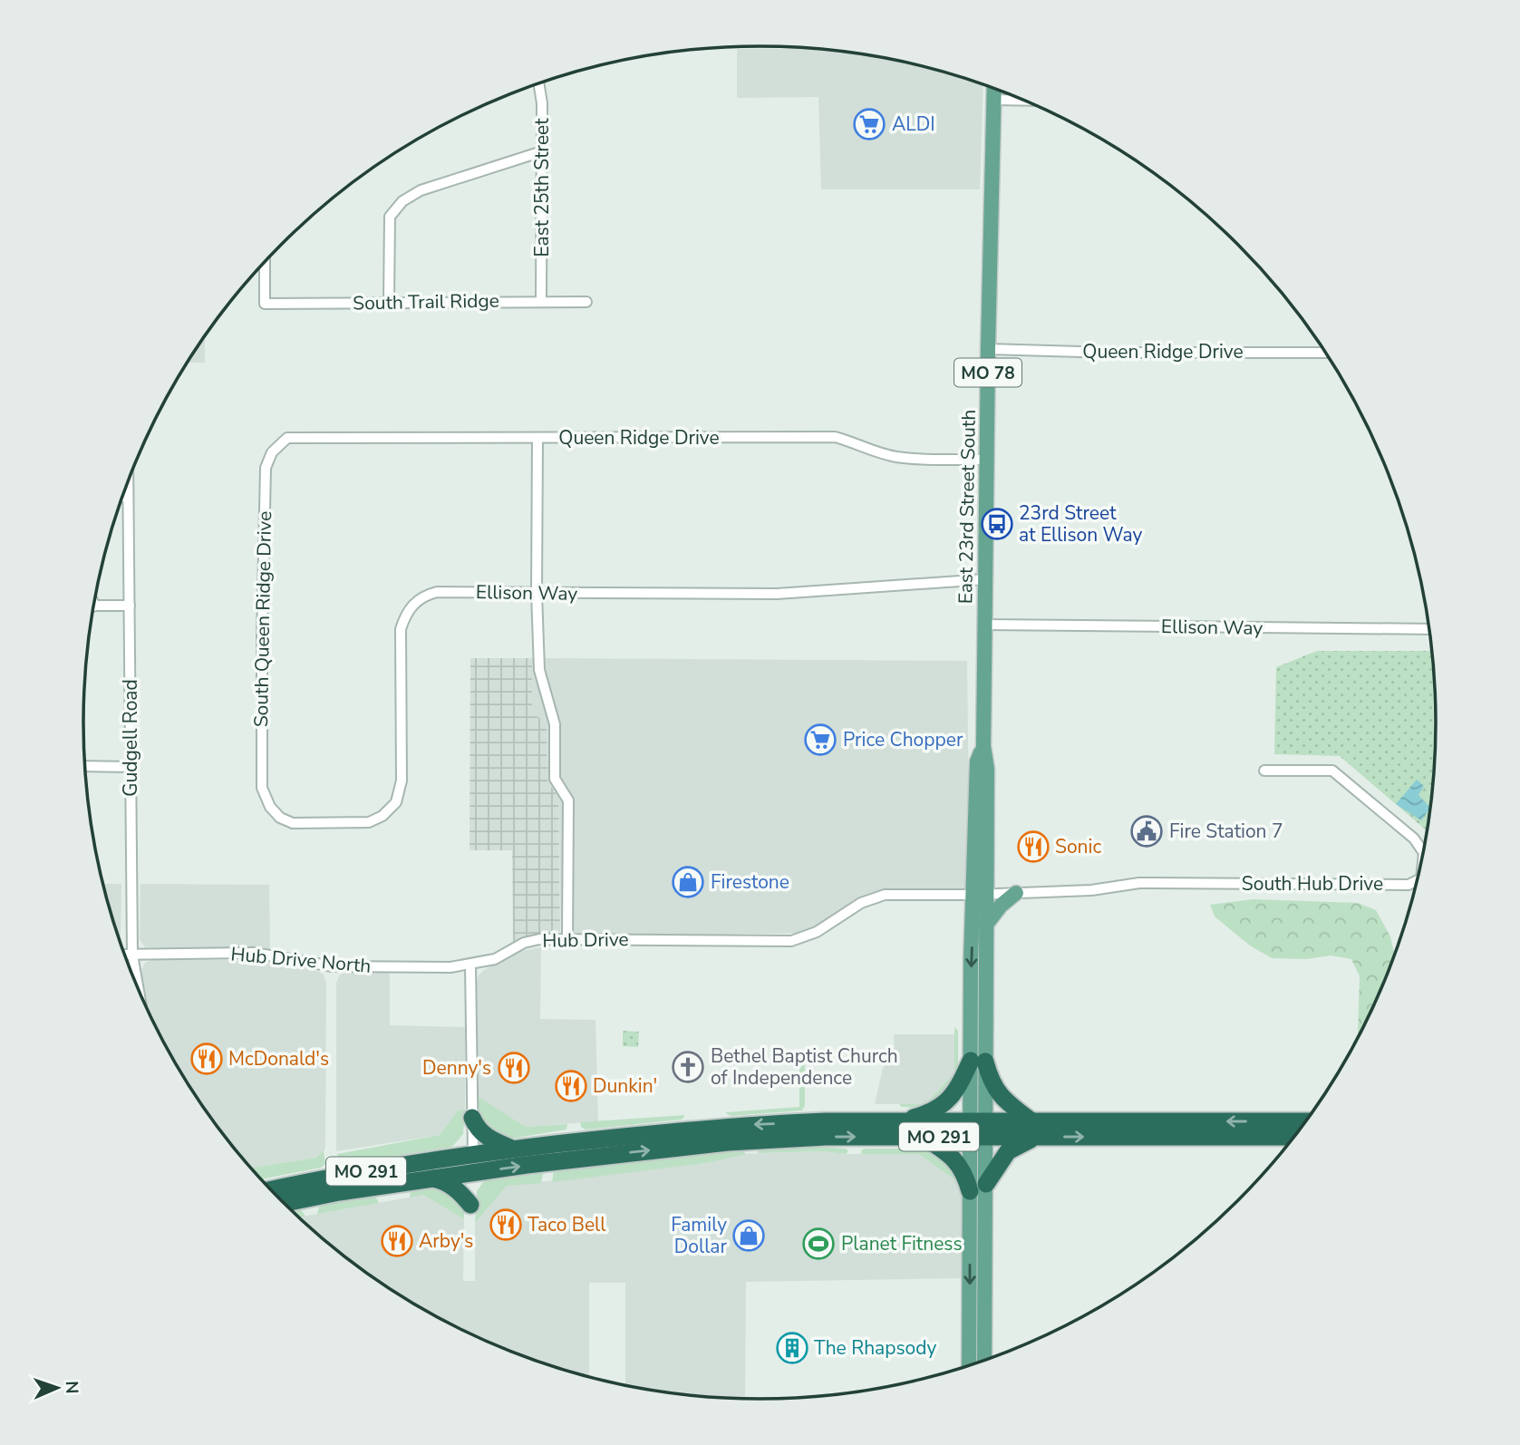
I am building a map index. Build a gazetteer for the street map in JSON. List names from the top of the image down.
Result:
{
  "streets": {
    "highway": ["MO 291"],
    "main road": ["MO 78", "East 23rd Street South"],
    "street": [
      "East 25th Street",
      "South Trail Ridge",
      "Queen Ridge Drive",
      "Ellison Way",
      "South Queen Ridge Drive",
      "Gudgell Road",
      "South Hub Drive",
      "Hub Drive",
      "Hub Drive North"
    ]
  },
  "crossings": [
    ["East 25th Street", "South Trail Ridge"],
    ["Queen Ridge Drive", "East 23rd Street South"],
    ["Queen Ridge Drive", "South Queen Ridge Drive"],
    ["East 23rd Street South", "Ellison Way"],
    ["East 23rd Street South", "South Hub Drive"],
    ["East 23rd Street South", "Hub Drive"],
    ["East 23rd Street South", "MO 291"],
    ["Ellison Way", "South Queen Ridge Drive"],
    ["Gudgell Road", "Hub Drive North"],
    ["South Hub Drive", "Hub Drive"],
    ["Hub Drive", "Hub Drive North"]
  ],
  "places": {
    "supermarket": ["ALDI", "Price Chopper"],
    "bus stop": ["23rd Street at Ellison Way"],
    "public building": ["Fire Station 7"],
    "restaurant": [
      "Sonic",
      "McDonald's",
      "Denny's",
      "Dunkin'",
      "Taco Bell",
      "Arby's"
    ],
    "shop": ["Firestone", "Family Dollar"],
    "church": ["Bethel Baptist Church of Independence"],
    "sports": ["Planet Fitness"],
    "building": ["The Rhapsody"]
  },
  "north": "right"
}
